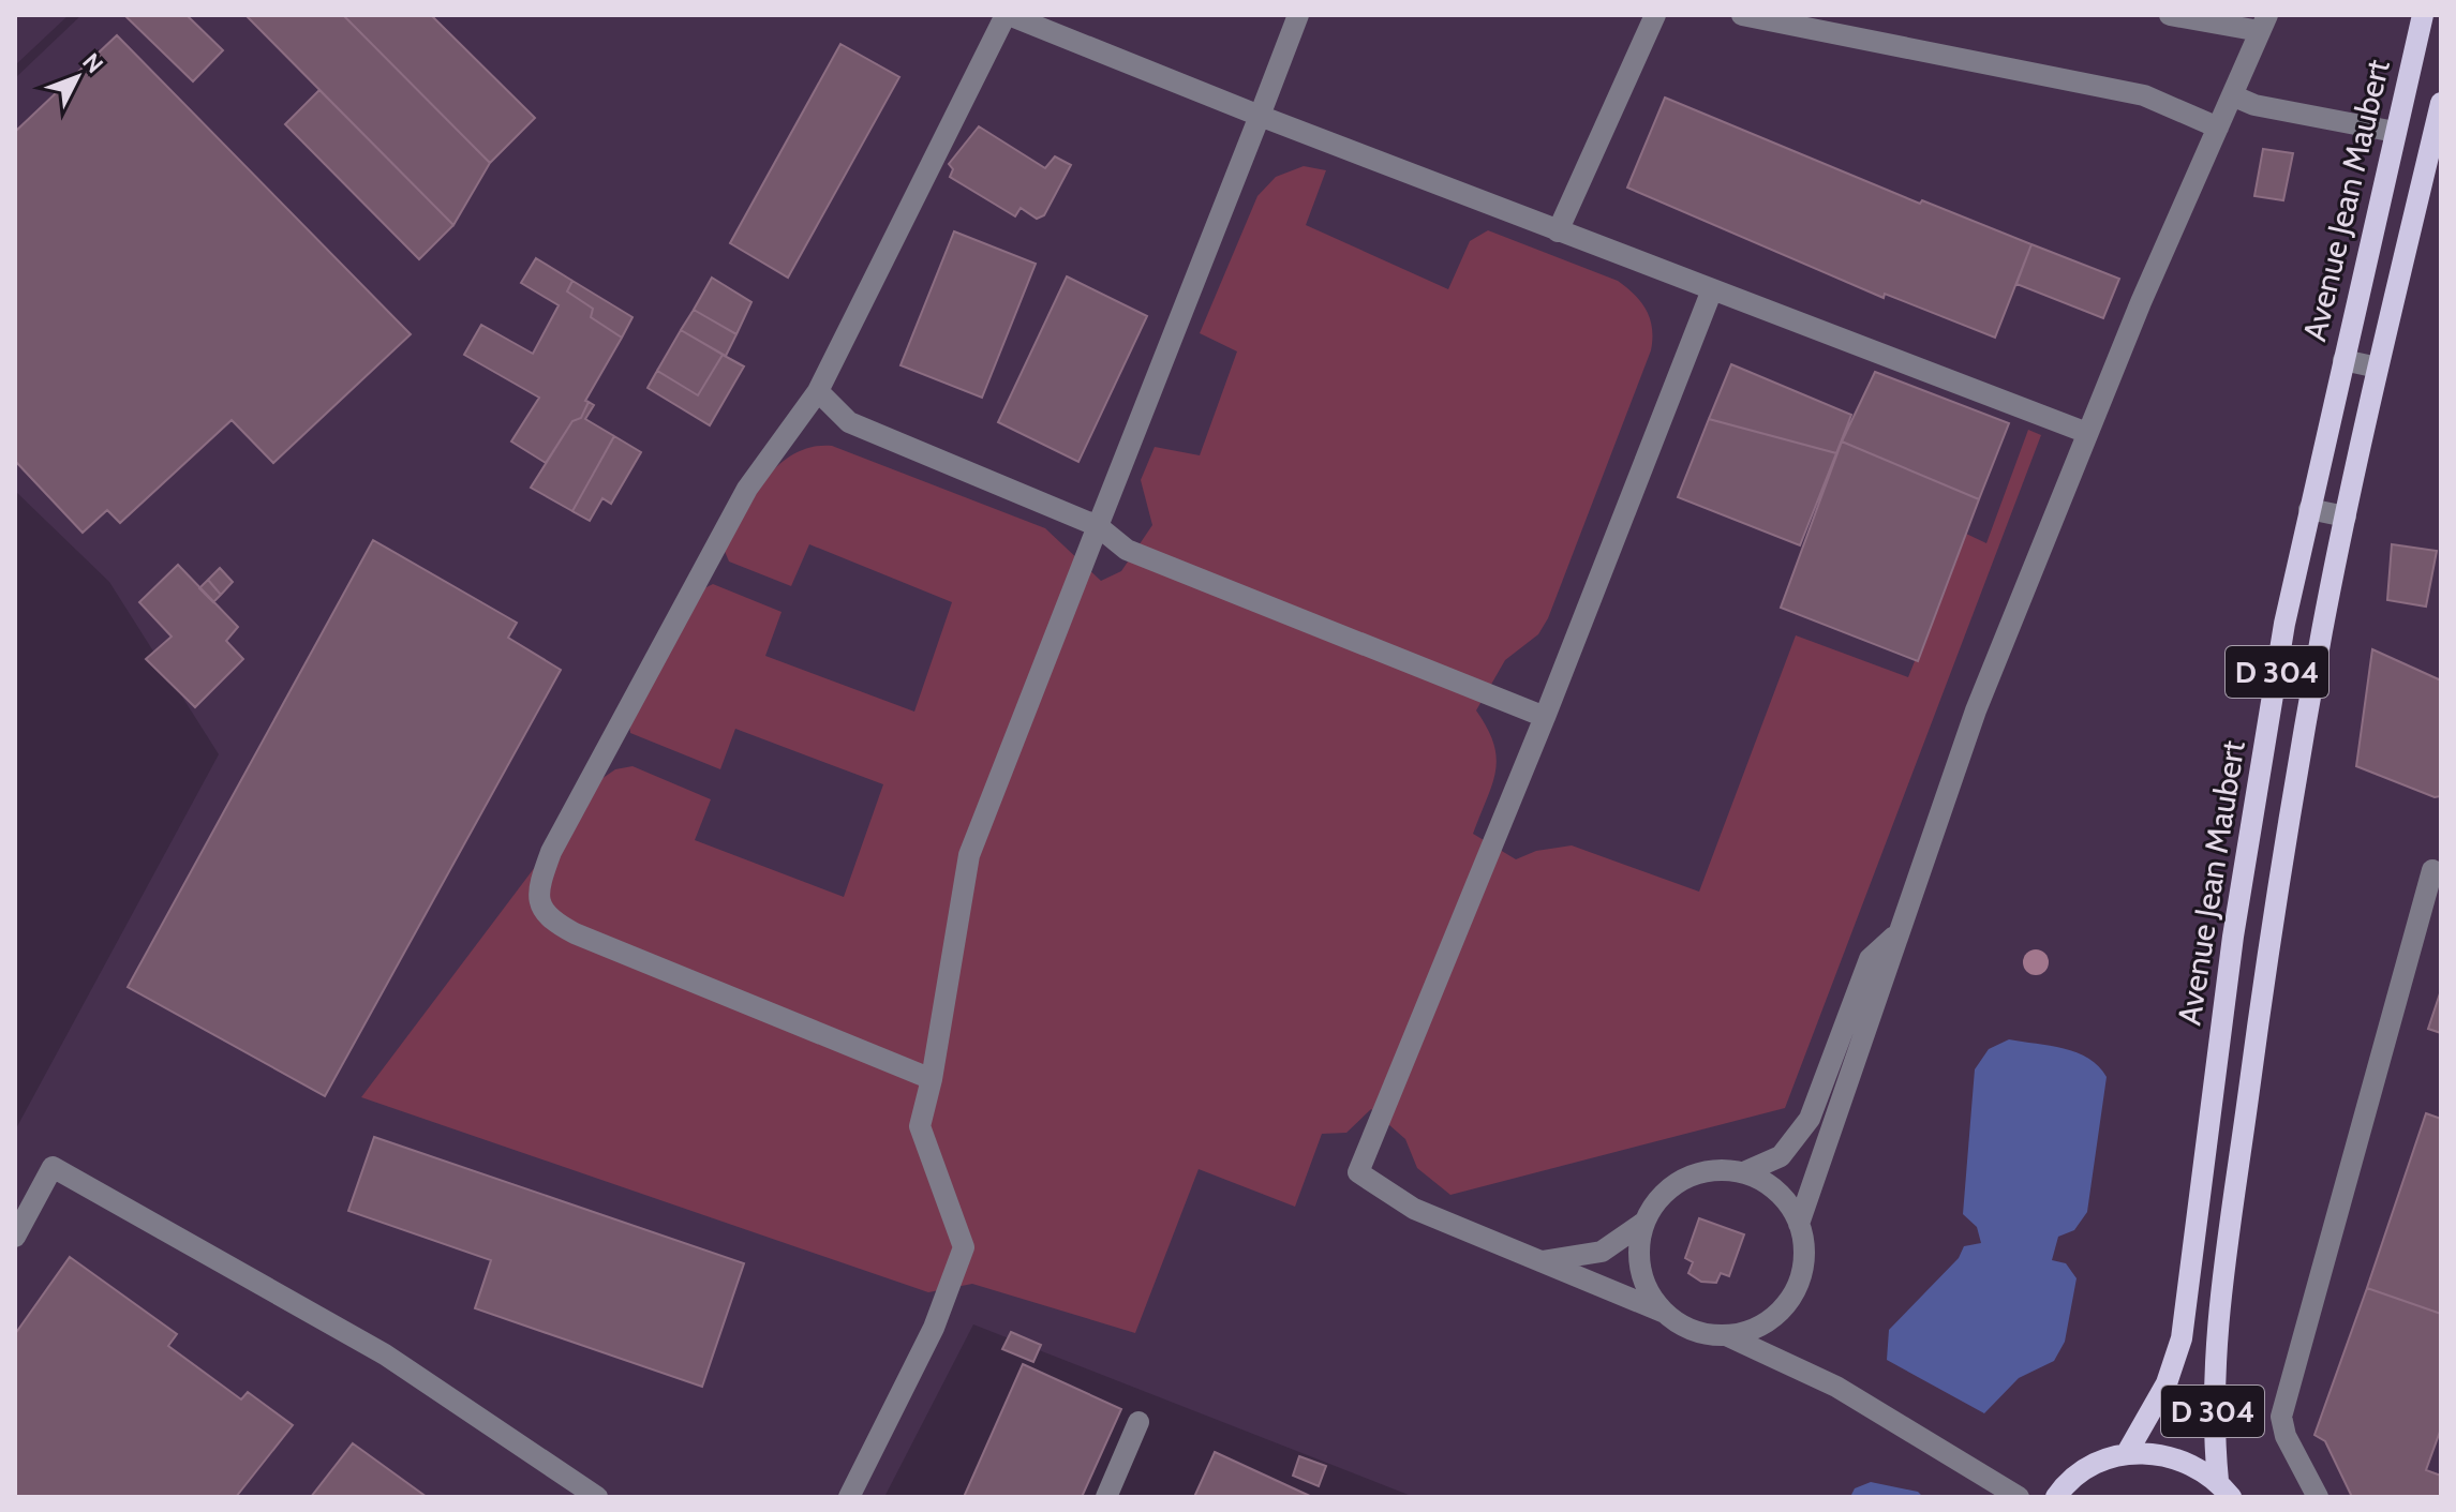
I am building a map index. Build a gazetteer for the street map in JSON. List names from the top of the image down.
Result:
{
  "streets": {
    "main road": ["Avenue Jean Maubert", "D 304"]
  },
  "north": "top right"
}
